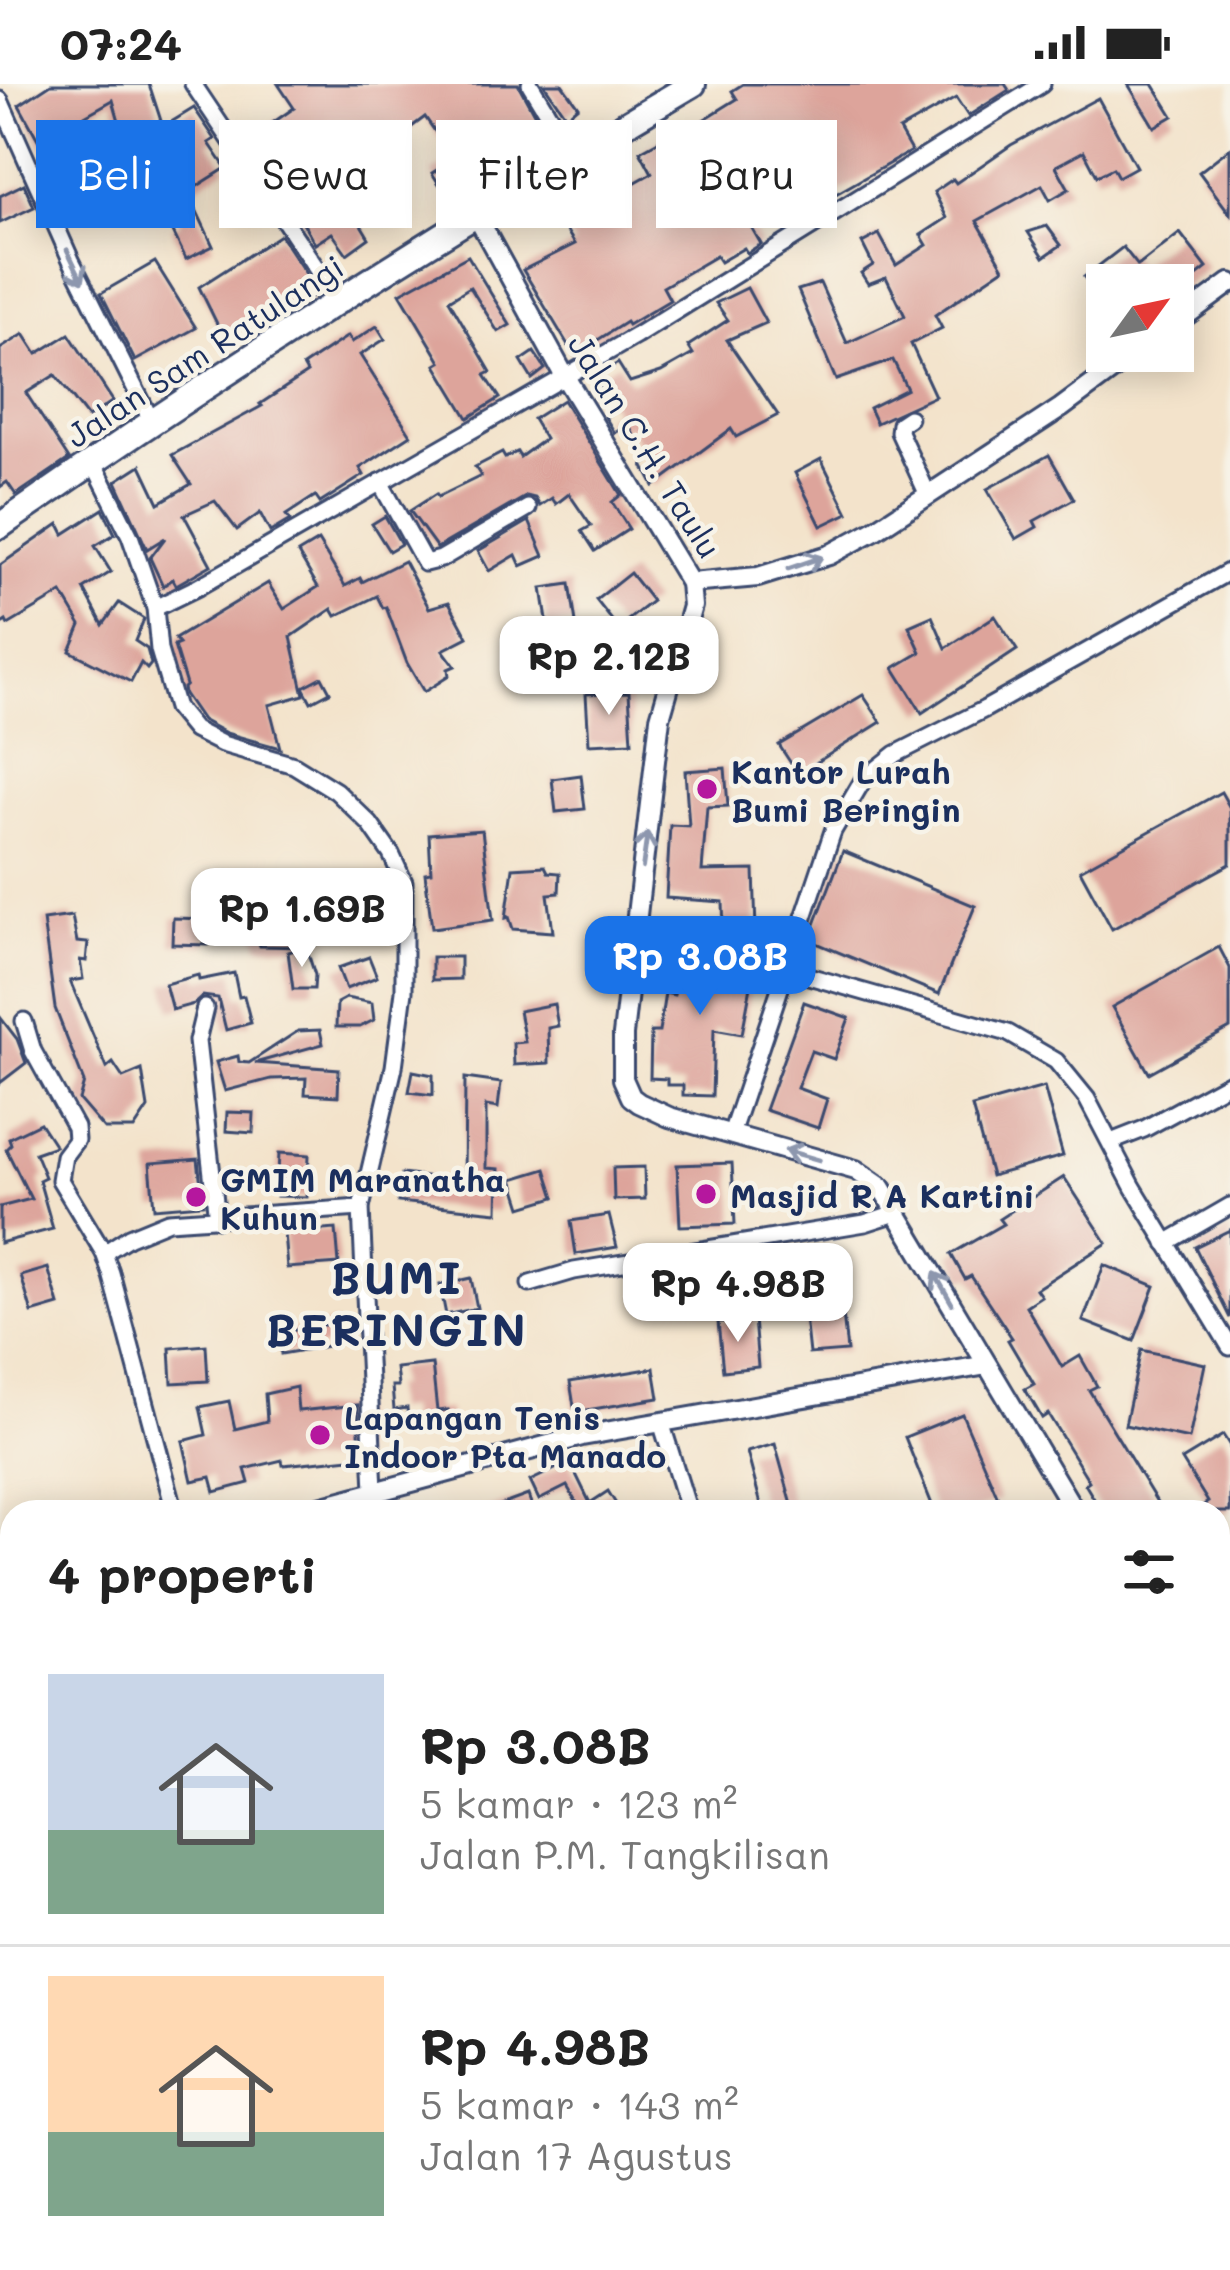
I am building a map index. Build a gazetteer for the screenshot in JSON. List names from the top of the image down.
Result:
{
  "streets": {
    "main road": ["Jalan Sam Ratulangi"],
    "street": ["Jalan C.H. Taulu"]
  },
  "districts": ["BUMI BERINGIN"],
  "places": [
    "Kantor Lurah Bumi Beringin",
    "Masjid R A Kartini",
    "GMIM Maranatha Kuhun",
    "Lapangan Tenis Indoor Pta Manado"
  ],
  "north": "top right",
  "page": {
    "status": "07:24",
    "chip": [
      "Beli",
      "Sewa",
      "Filter",
      "Baru"
    ],
    "price": [
      "Rp 2.12B",
      "Rp 1.69B",
      "Rp 3.08B",
      "Rp 4.98B"
    ],
    "heading": "4 properti",
    "list": [
      {
        "name": "Rp 3.08B",
        "note": "5 kamar · 123 m² · Jalan P.M. Tangkilisan"
      },
      {
        "name": "Rp 4.98B",
        "note": "5 kamar · 143 m² · Jalan 17 Agustus"
      }
    ]
  }
}
